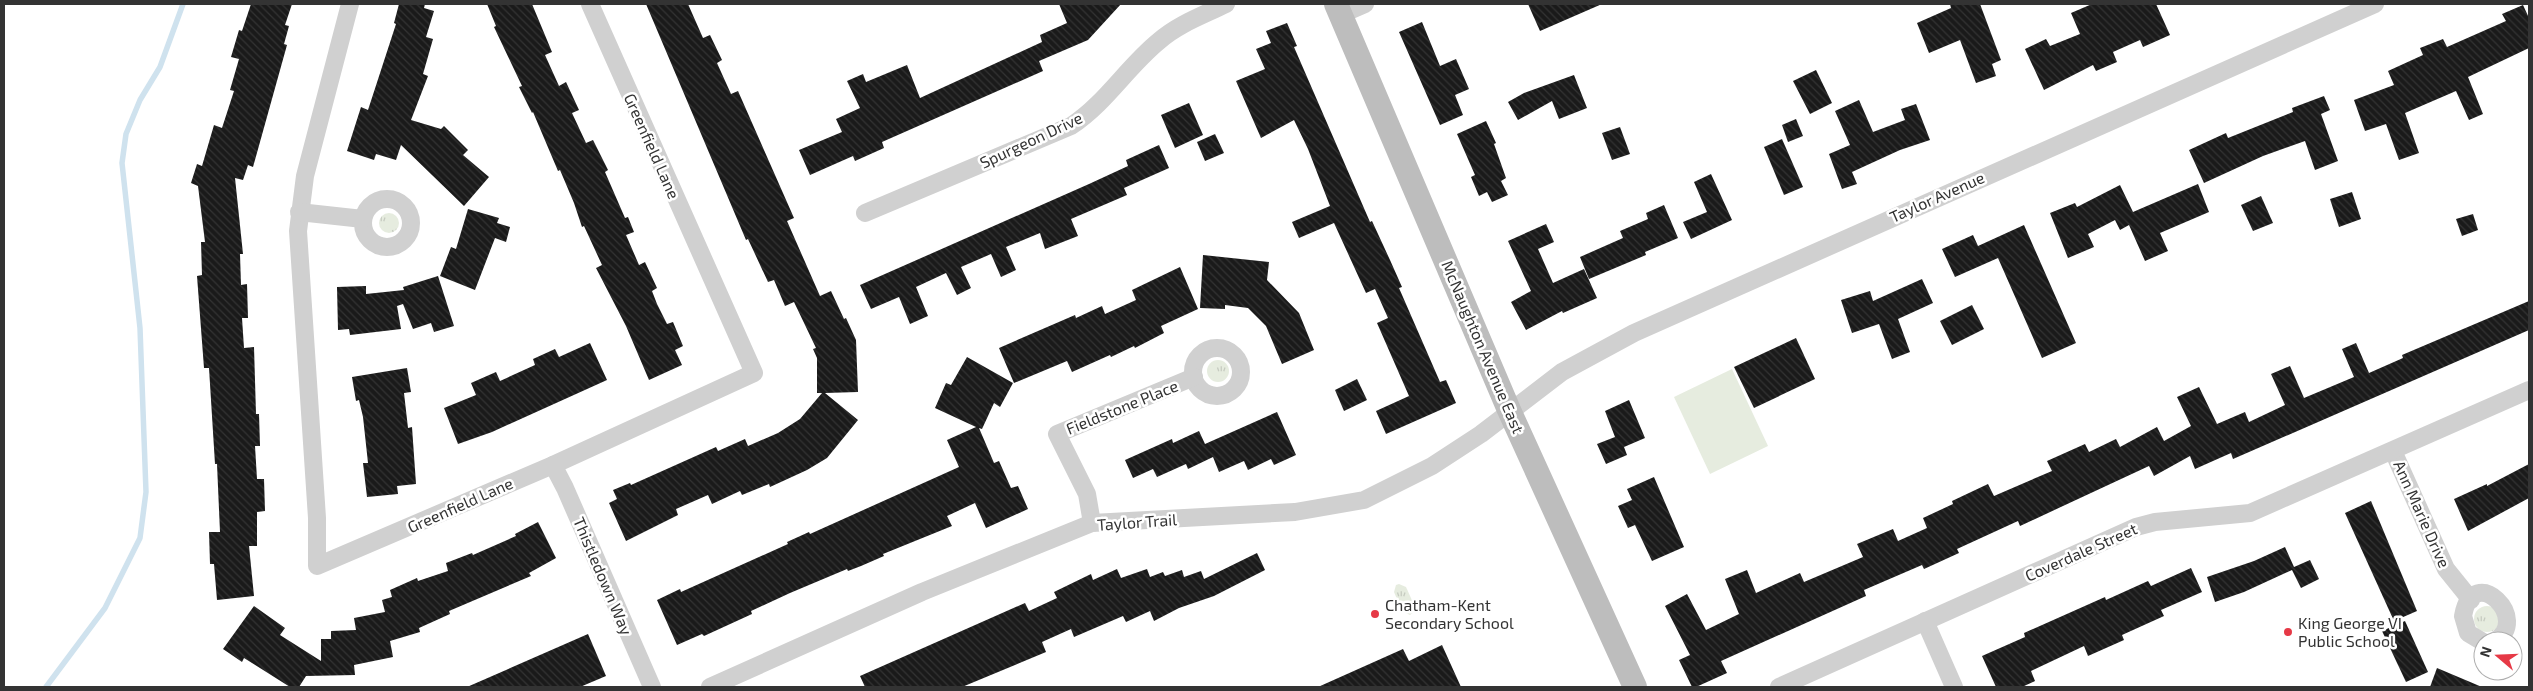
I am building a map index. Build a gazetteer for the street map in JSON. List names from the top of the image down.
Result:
{
  "streets": {
    "main road": ["McNaughton Avenue East"],
    "street": [
      "Spurgeon Drive",
      "Greenfield Lane",
      "Taylor Avenue",
      "Fieldstone Place",
      "Ann Marie Drive",
      "Taylor Trail",
      "Coverdale Street",
      "Thistledown Way"
    ]
  },
  "crossings": [
    ["Greenfield Lane", "Thistledown Way"],
    ["Taylor Avenue", "McNaughton Avenue East"],
    ["Taylor Avenue", "Taylor Trail"],
    ["McNaughton Avenue East", "Taylor Trail"],
    ["Fieldstone Place", "Taylor Trail"],
    ["Ann Marie Drive", "Coverdale Street"]
  ],
  "places": ["Chatham-Kent Secondary School", "King George VI Public School"],
  "north": "left"
}
